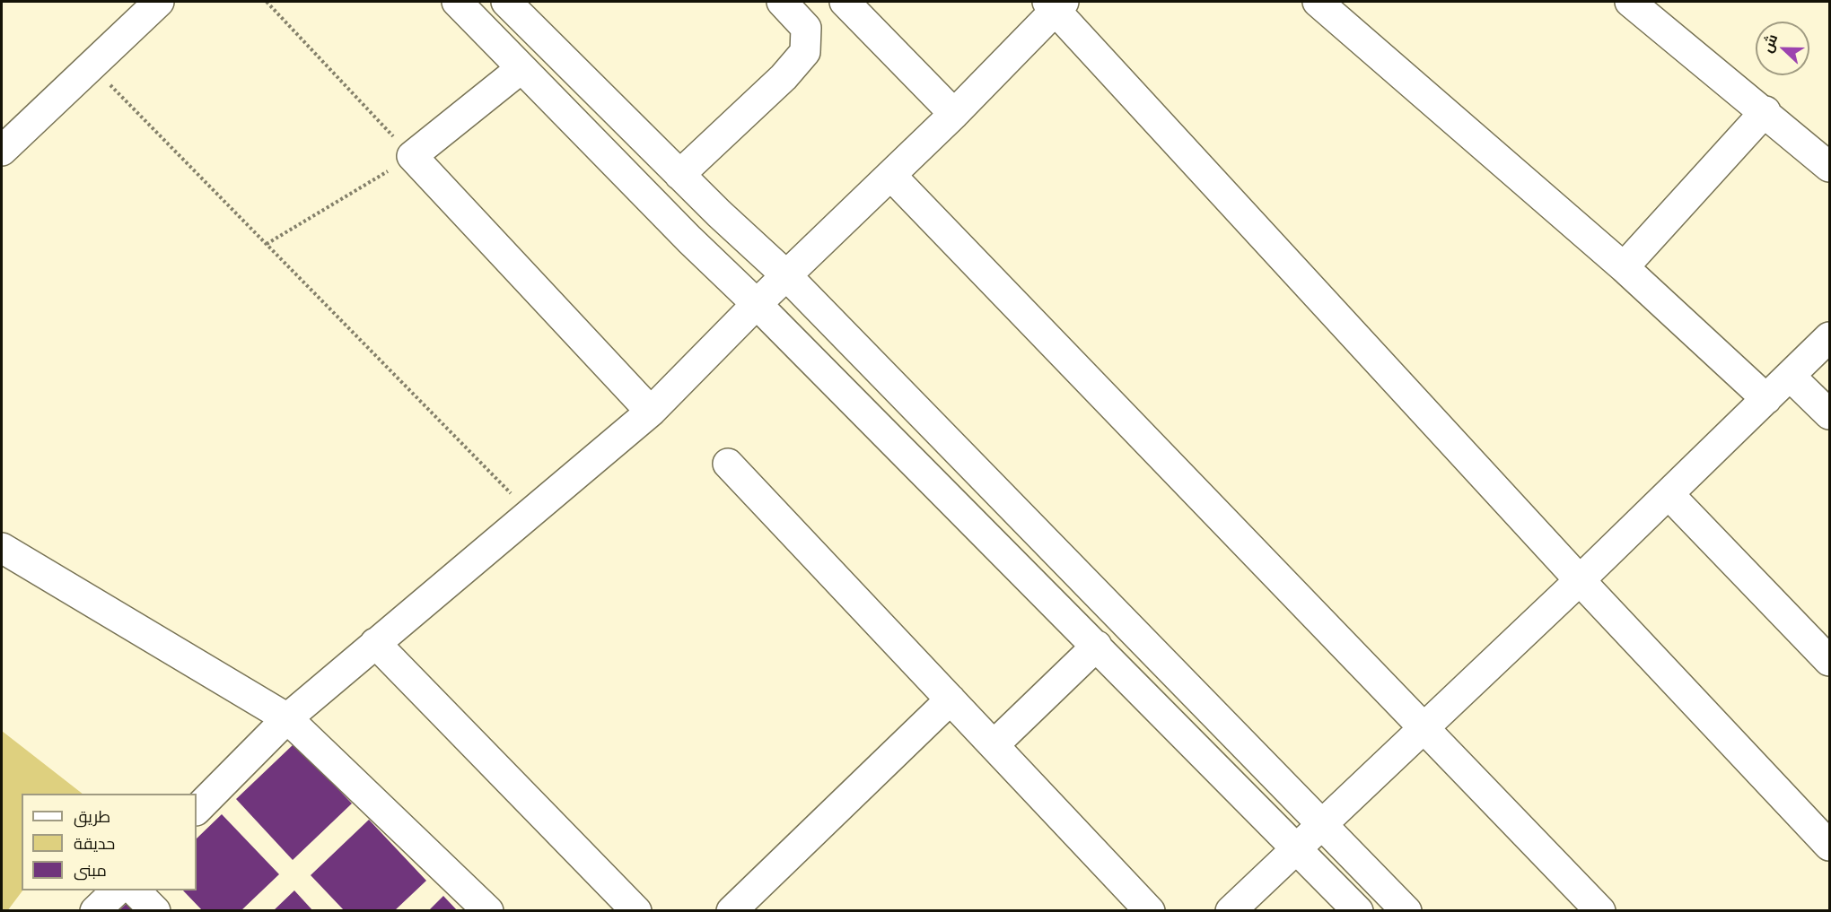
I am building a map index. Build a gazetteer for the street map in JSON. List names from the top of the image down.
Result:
{
  "legend": ["طريق", "حديقة", "مبنى"],
  "north": "left"
}
